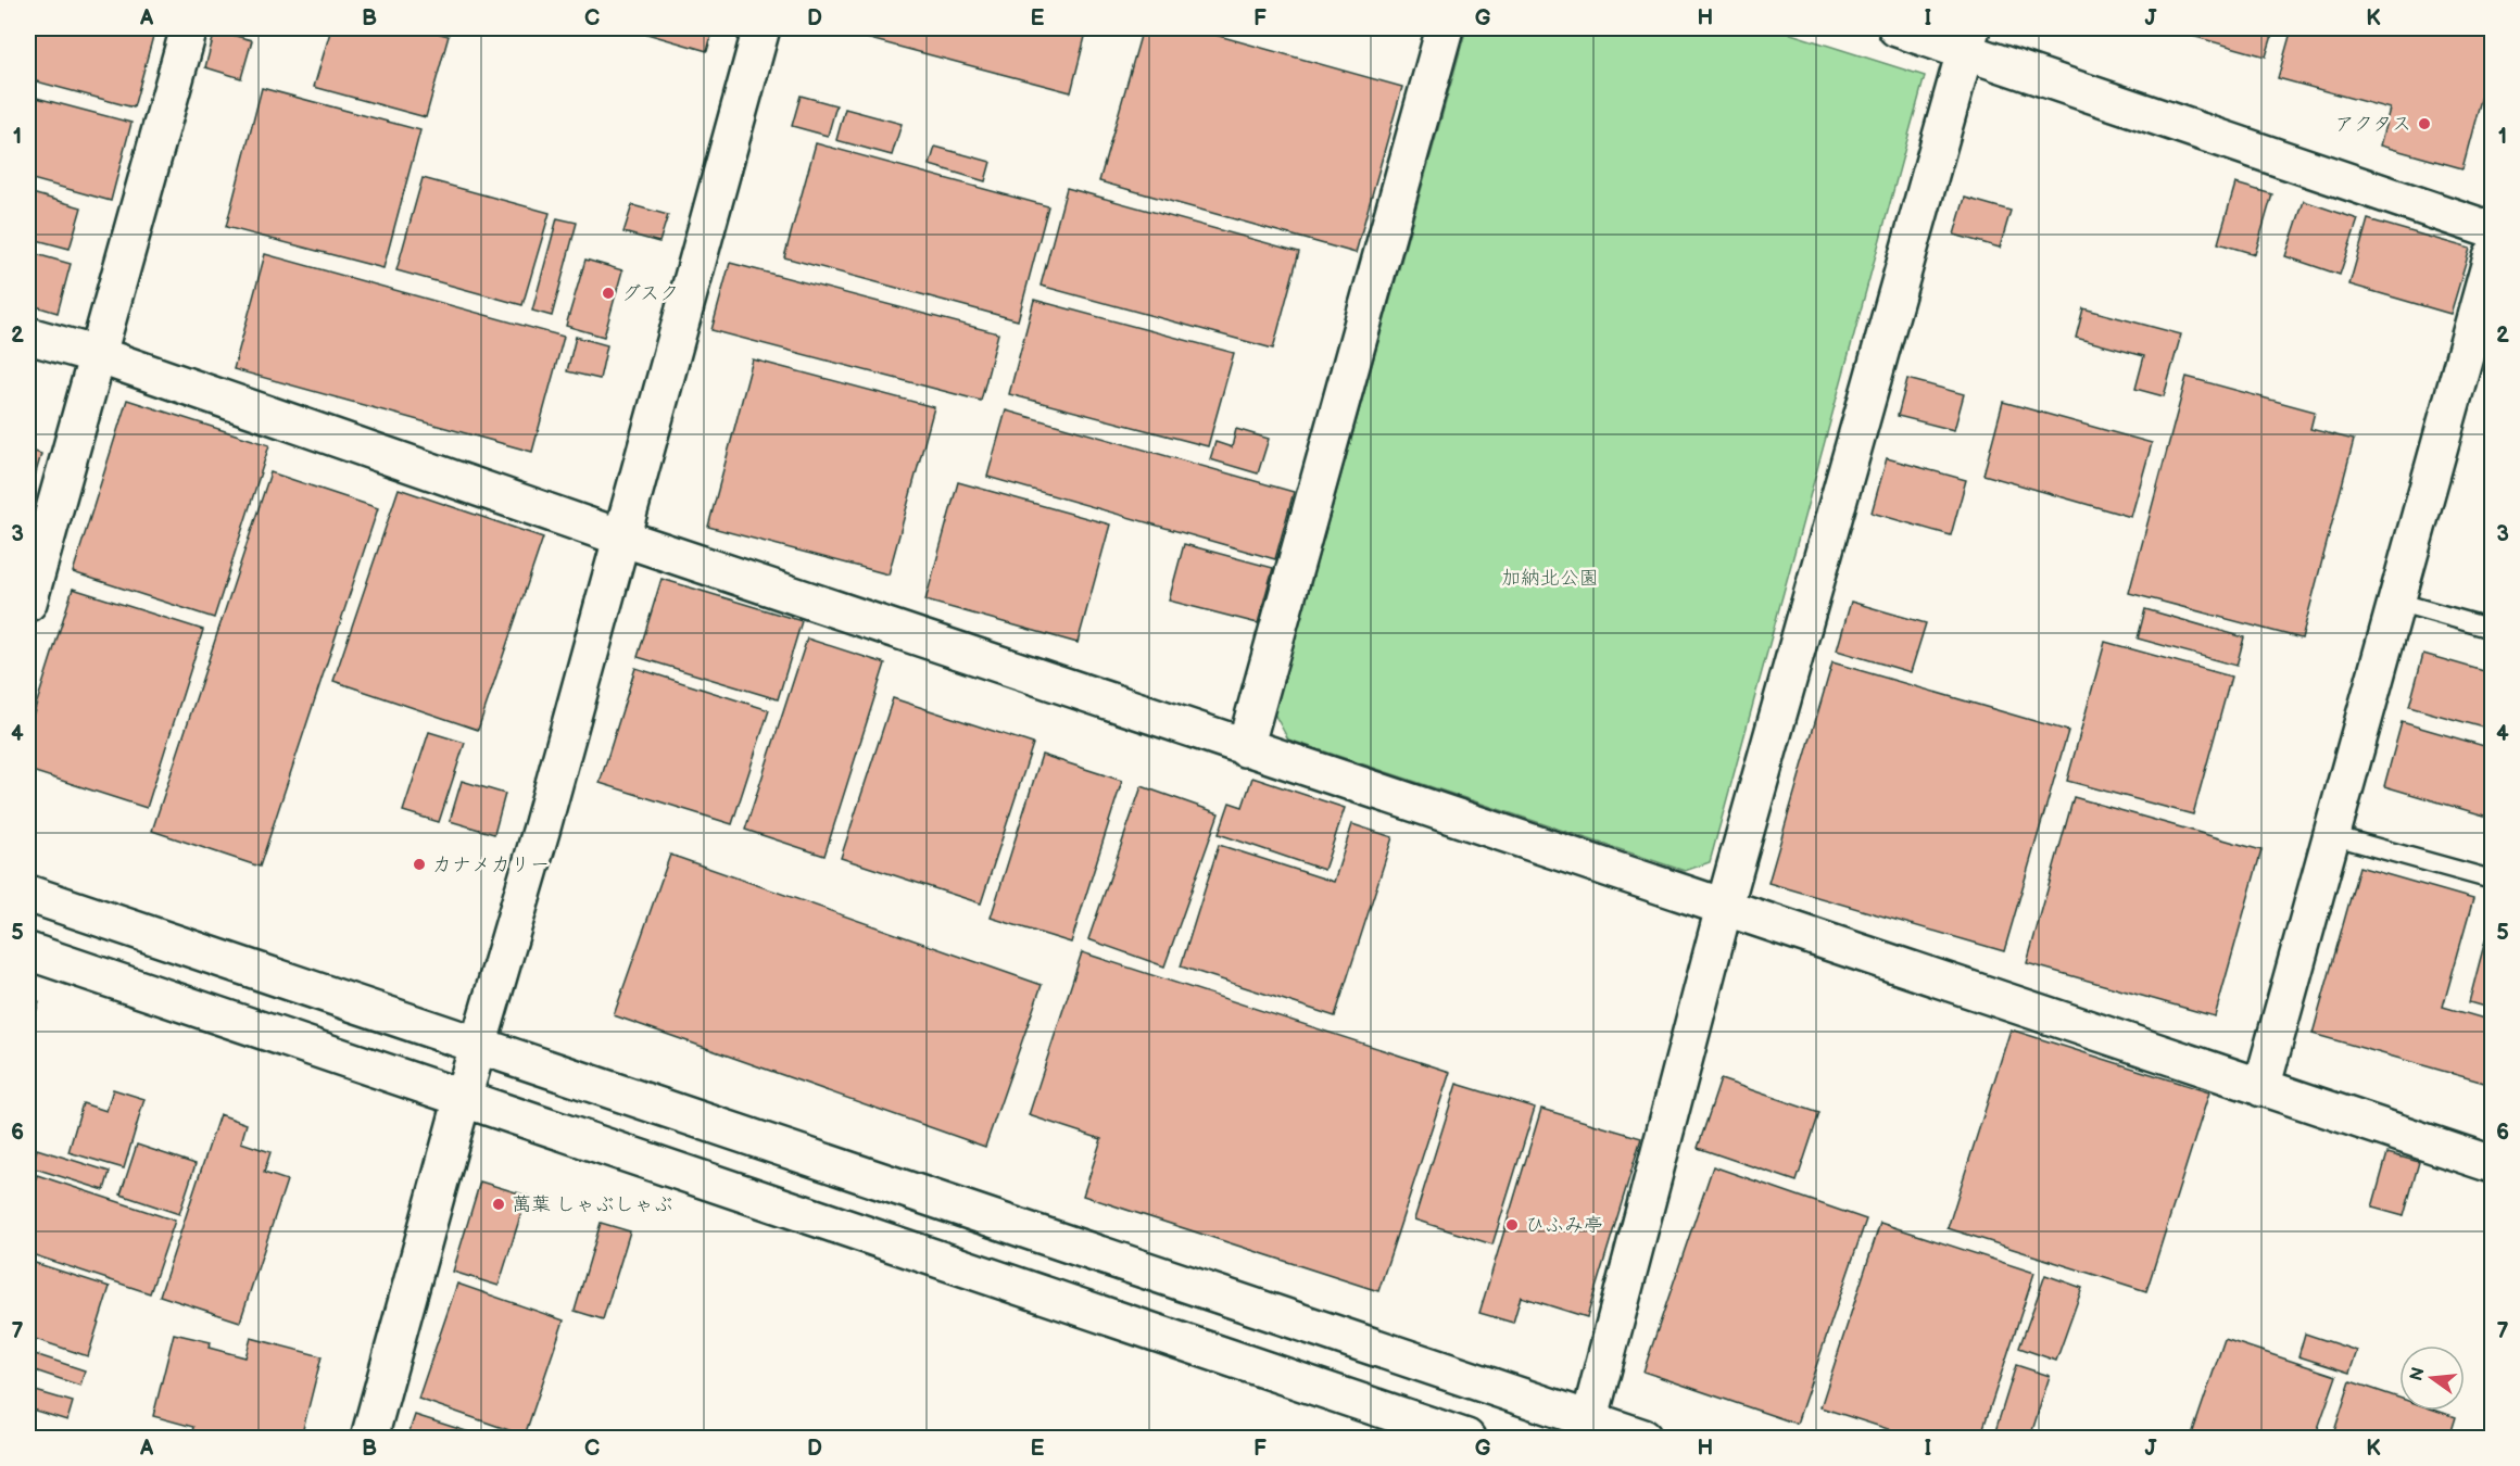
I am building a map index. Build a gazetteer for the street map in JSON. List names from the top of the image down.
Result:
{
  "parks": ["加納北公園"],
  "places": [
    "アクタス",
    "グスク",
    "カナメカリー",
    "萬葉 しゃぶしゃぶ",
    "ひふみ亭"
  ],
  "north": "left",
  "grid": {
    "columns": [
      "A",
      "B",
      "C",
      "D",
      "E",
      "F",
      "G",
      "H",
      "I",
      "J",
      "K"
    ],
    "rows": [
      "1",
      "2",
      "3",
      "4",
      "5",
      "6",
      "7"
    ]
  }
}
